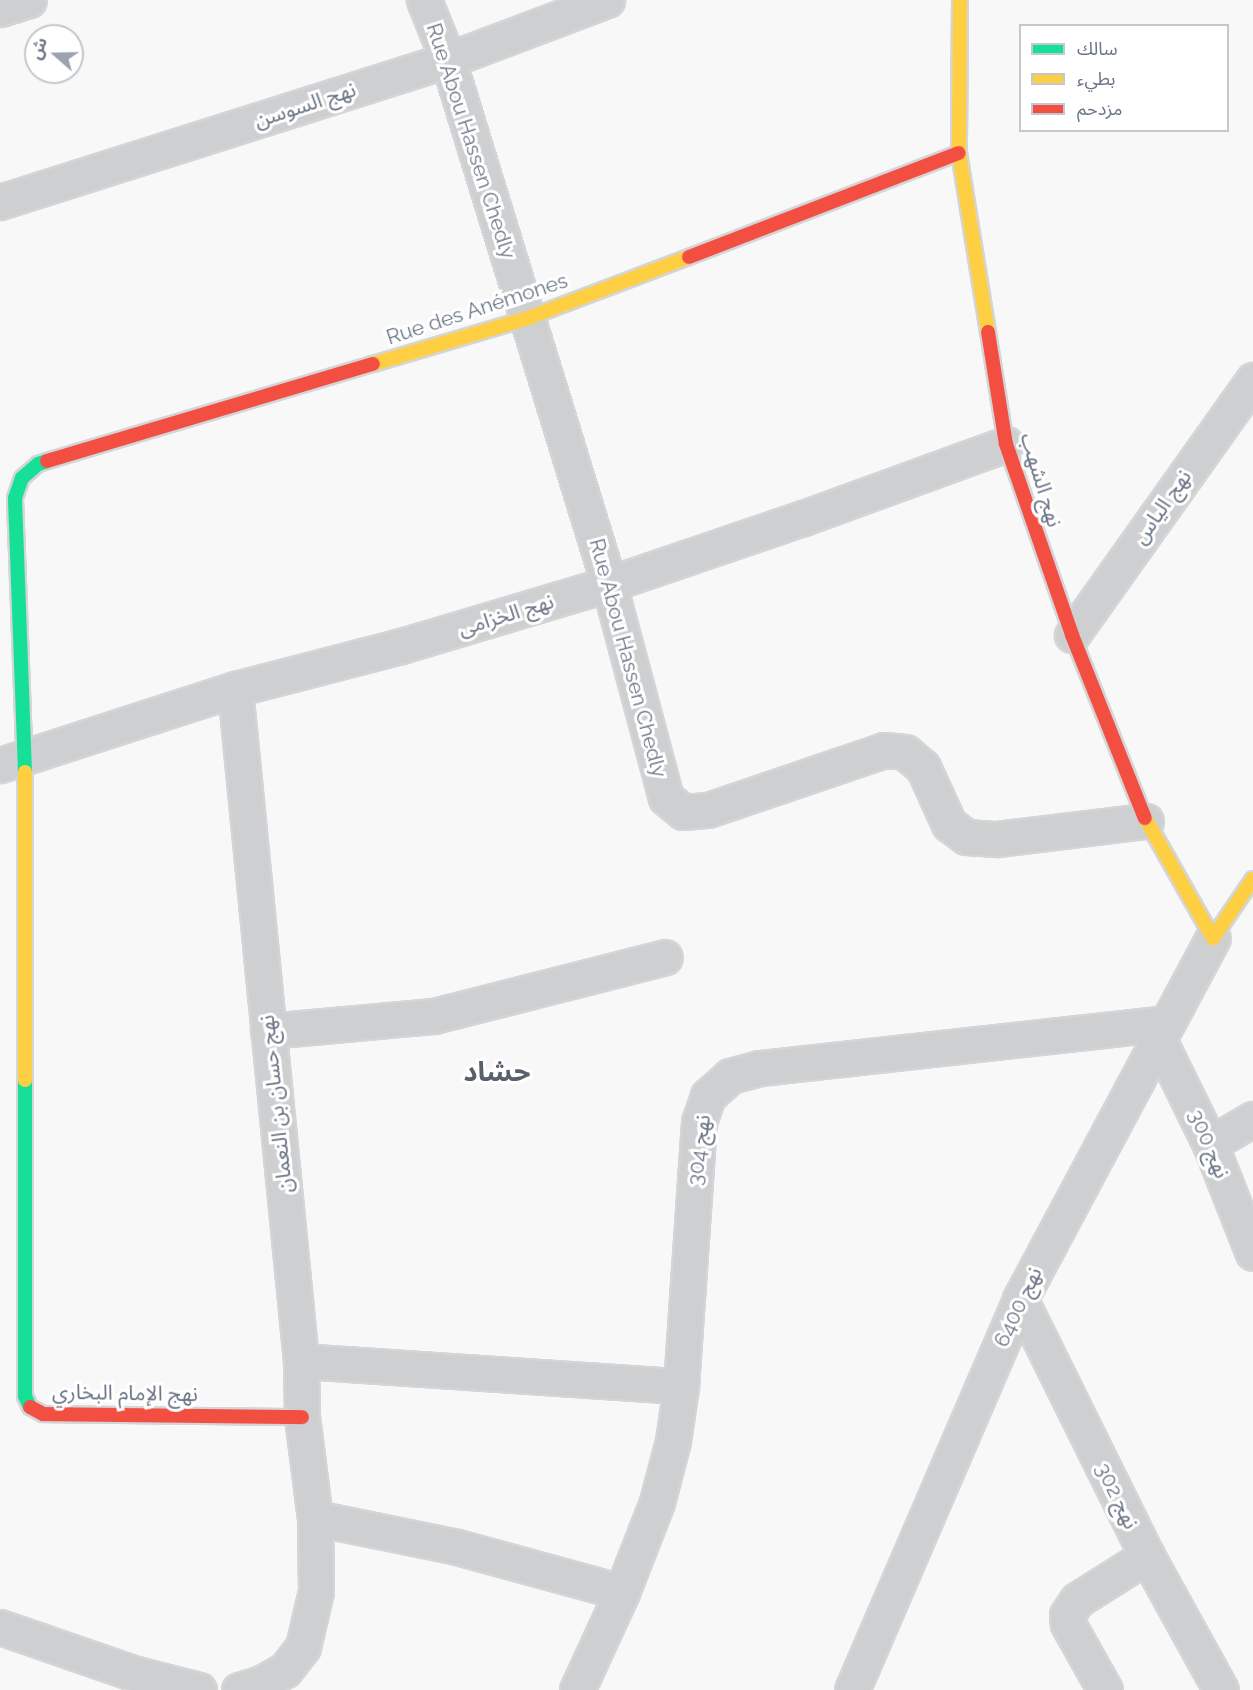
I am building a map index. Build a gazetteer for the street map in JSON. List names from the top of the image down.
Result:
{
  "streets": {
    "street": [
      "نهج السوسن",
      "Rue Abou Hassen Chedly",
      "Rue des Anémones",
      "نهج الشهب",
      "نهج الياس",
      "نهج الخزامى",
      "نهج حسان بن النعمان",
      "نهج 300",
      "نهج 304",
      "نهج 6400",
      "نهج الإمام البخاري",
      "نهج 302"
    ]
  },
  "crossings": [
    ["نهج السوسن", "Rue Abou Hassen Chedly"],
    ["Rue Abou Hassen Chedly", "Rue des Anémones"],
    ["Rue Abou Hassen Chedly", "نهج الشهب"],
    ["Rue Abou Hassen Chedly", "نهج الخزامى"],
    ["Rue des Anémones", "نهج الشهب"],
    ["Rue des Anémones", "نهج الإمام البخاري"],
    ["نهج الشهب", "نهج الياس"],
    ["نهج الشهب", "نهج الخزامى"],
    ["نهج الشهب", "نهج 6400"],
    ["نهج الخزامى", "نهج حسان بن النعمان"],
    ["نهج الخزامى", "نهج الإمام البخاري"],
    ["نهج حسان بن النعمان", "نهج الإمام البخاري"],
    ["نهج 300", "نهج 304"],
    ["نهج 300", "نهج 6400"],
    ["نهج 304", "نهج 6400"],
    ["نهج 6400", "نهج 302"]
  ],
  "districts": ["حشاد"],
  "legend": ["سالك", "بطيء", "مزدحم"],
  "north": "left"
}
